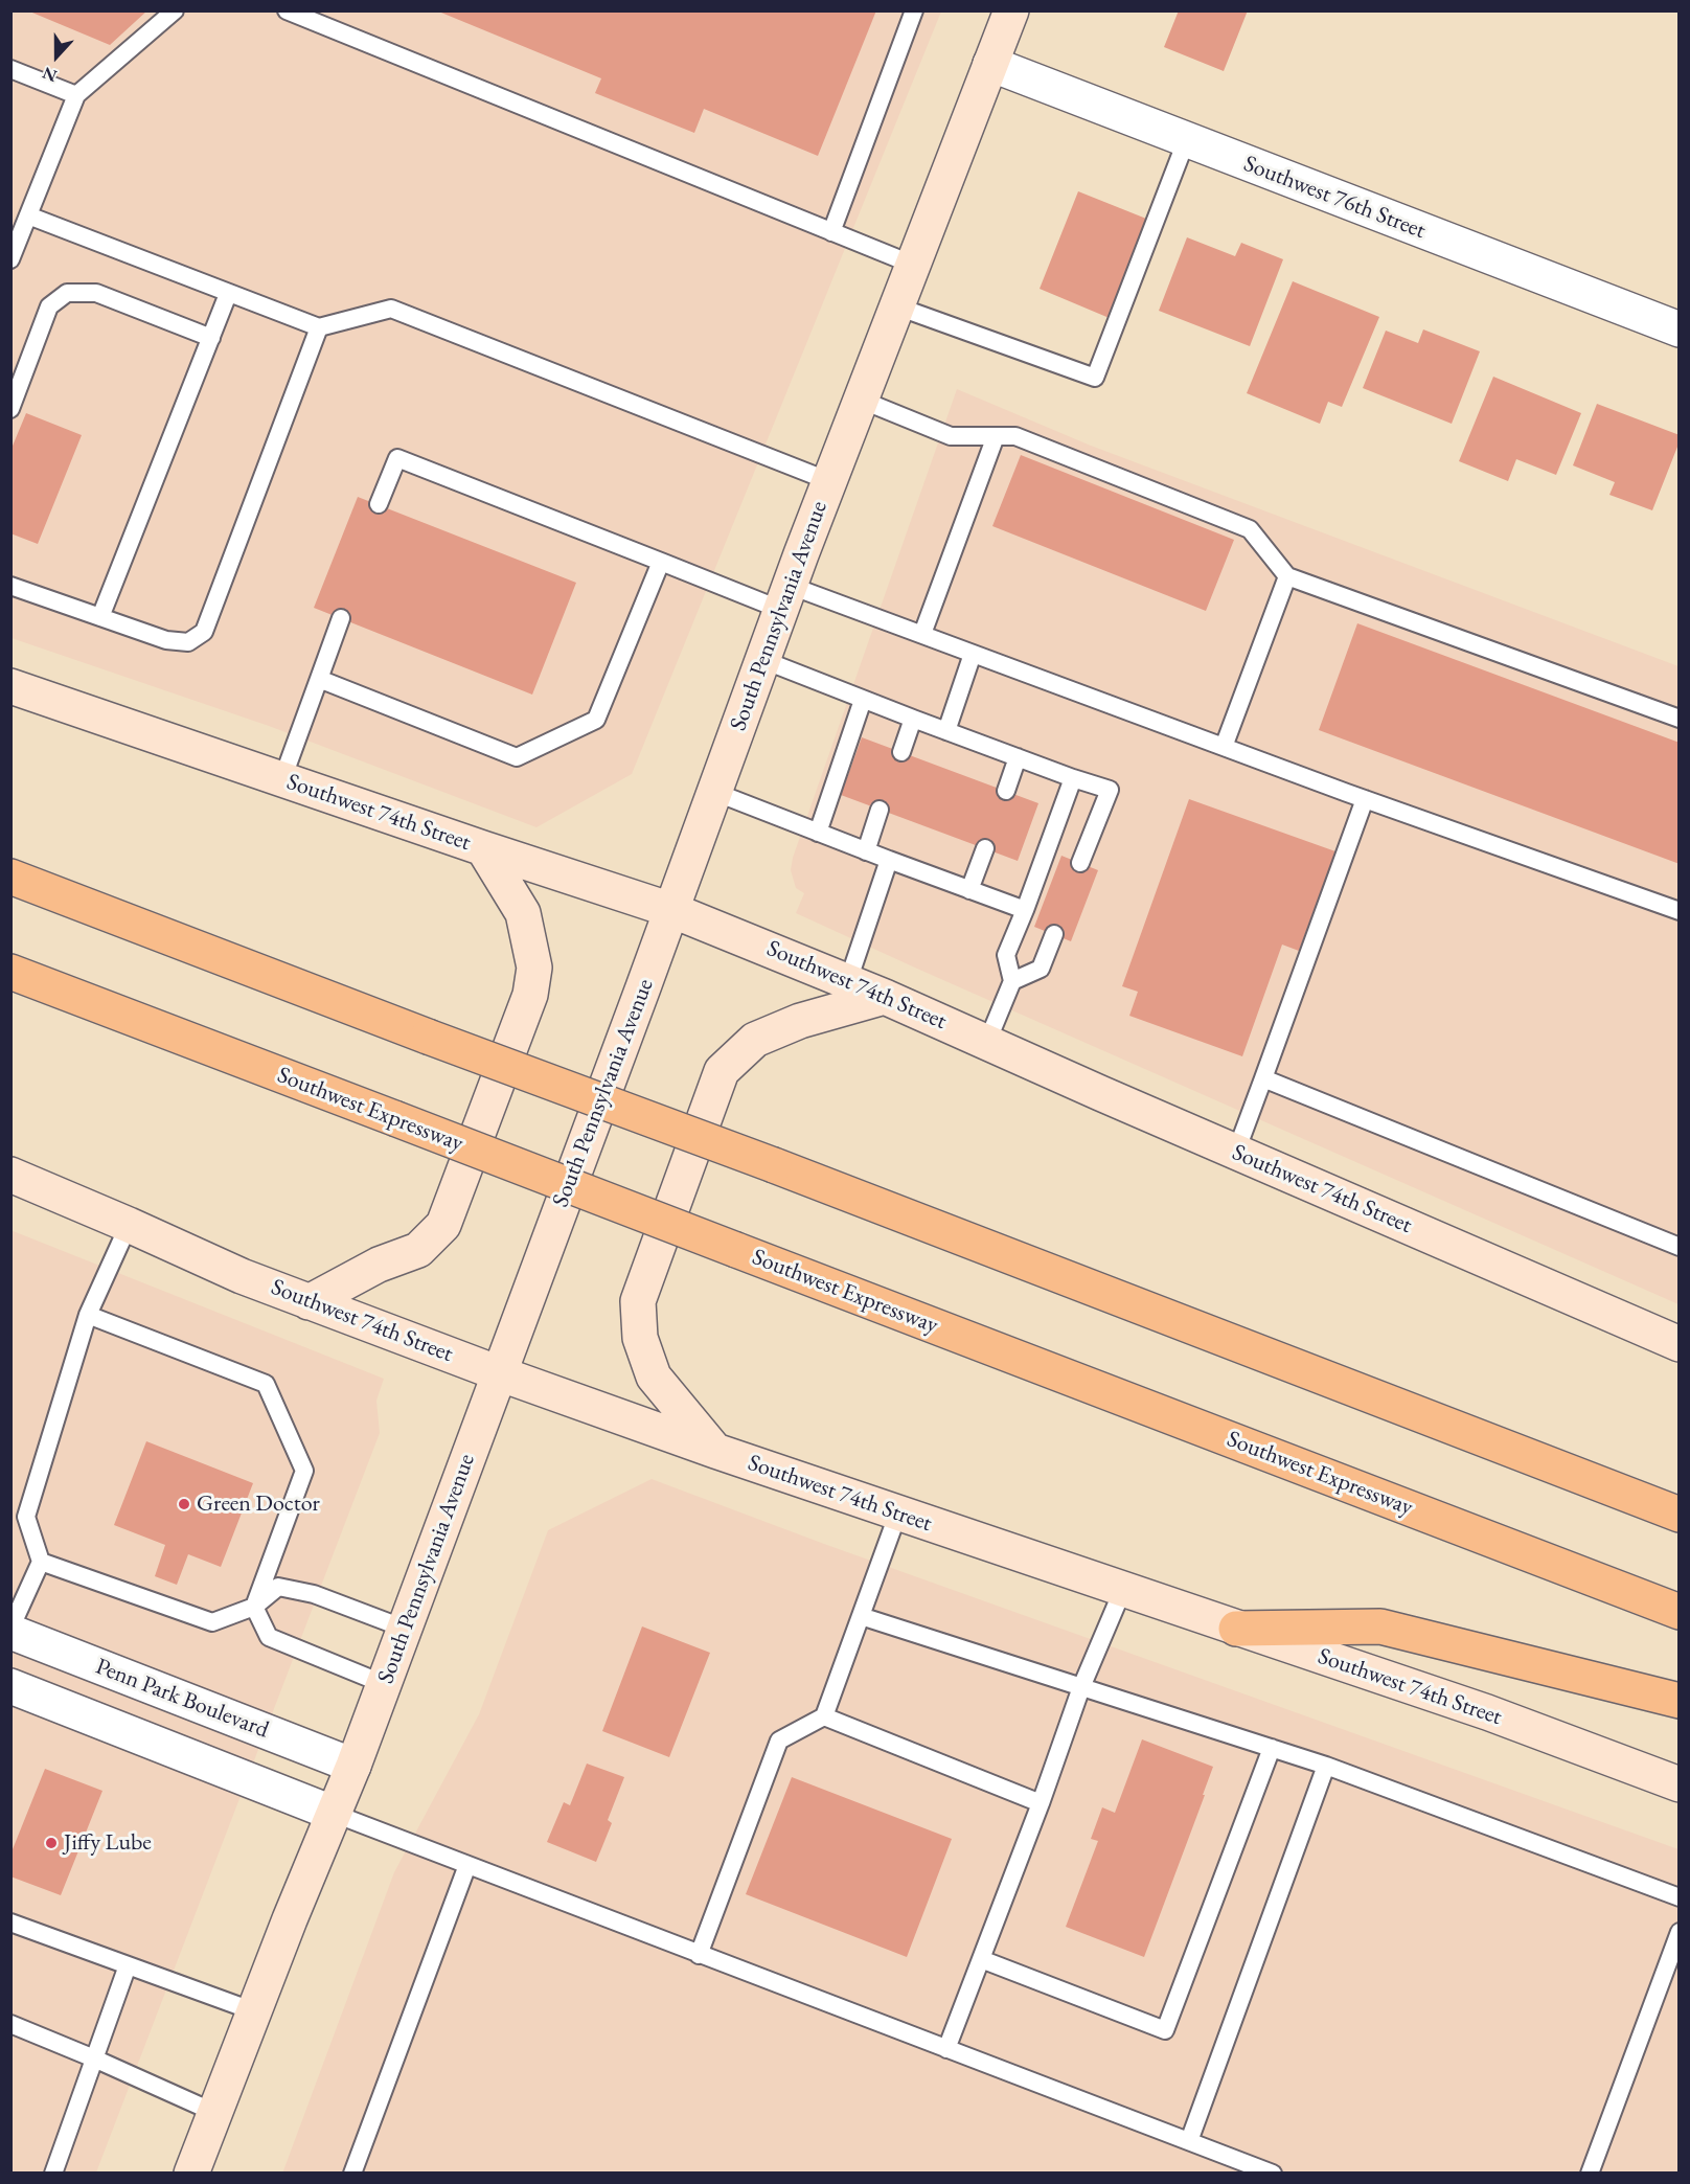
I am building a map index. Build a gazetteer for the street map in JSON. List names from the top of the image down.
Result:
{
  "streets": {
    "highway": ["Southwest Expressway"],
    "main road": ["South Pennsylvania Avenue", "Southwest 74th Street"],
    "street": ["Southwest 76th Street", "Penn Park Boulevard"]
  },
  "crossings": [
    ["Southwest 76th Street", "South Pennsylvania Avenue"],
    ["South Pennsylvania Avenue", "Southwest 74th Street"],
    ["South Pennsylvania Avenue", "Penn Park Boulevard"]
  ],
  "places": ["Green Doctor", "Jiffy Lube"],
  "north": "bottom"
}
